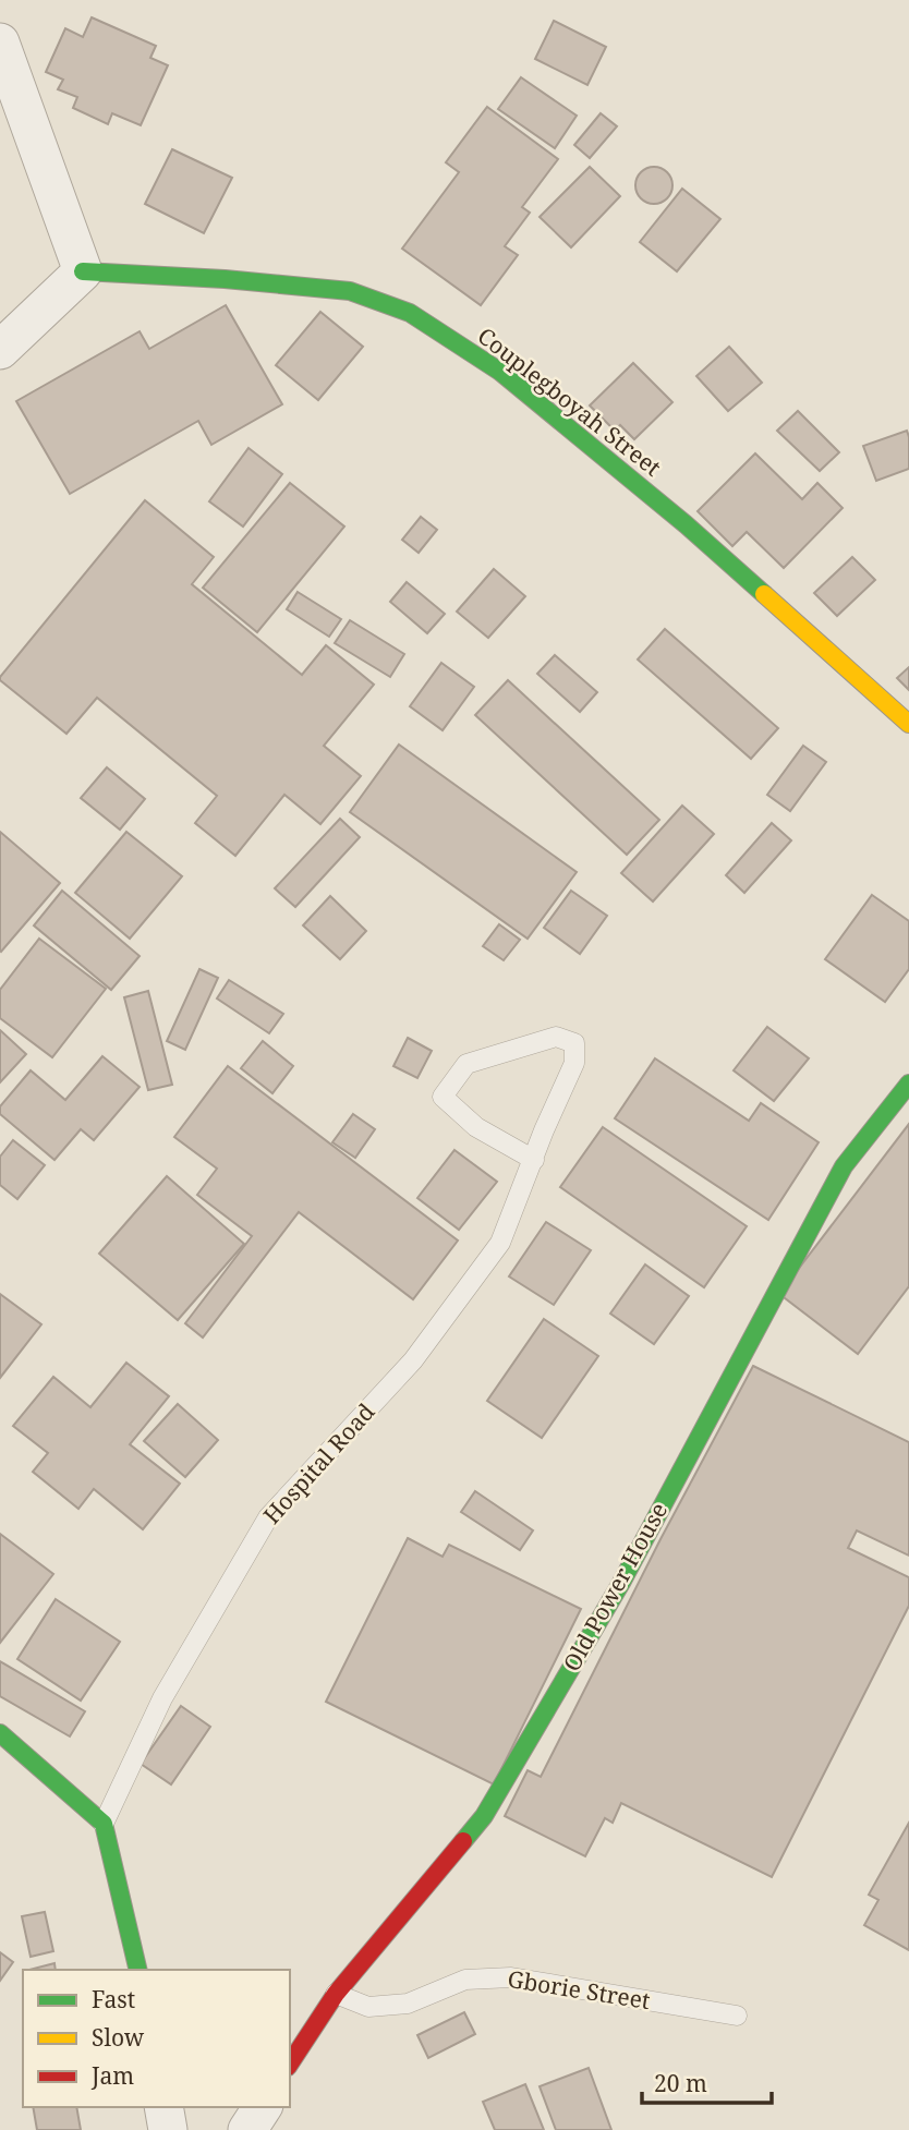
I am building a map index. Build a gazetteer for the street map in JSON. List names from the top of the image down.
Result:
{
  "streets": {
    "street": ["Couplegboyah Street", "Old Power House"],
    "lane": ["Hospital Road", "Gborie Street"]
  },
  "crossings": [
    ["Old Power House", "Gborie Street"]
  ],
  "legend": ["Fast", "Slow", "Jam"],
  "scale_bar": "20 m"
}
